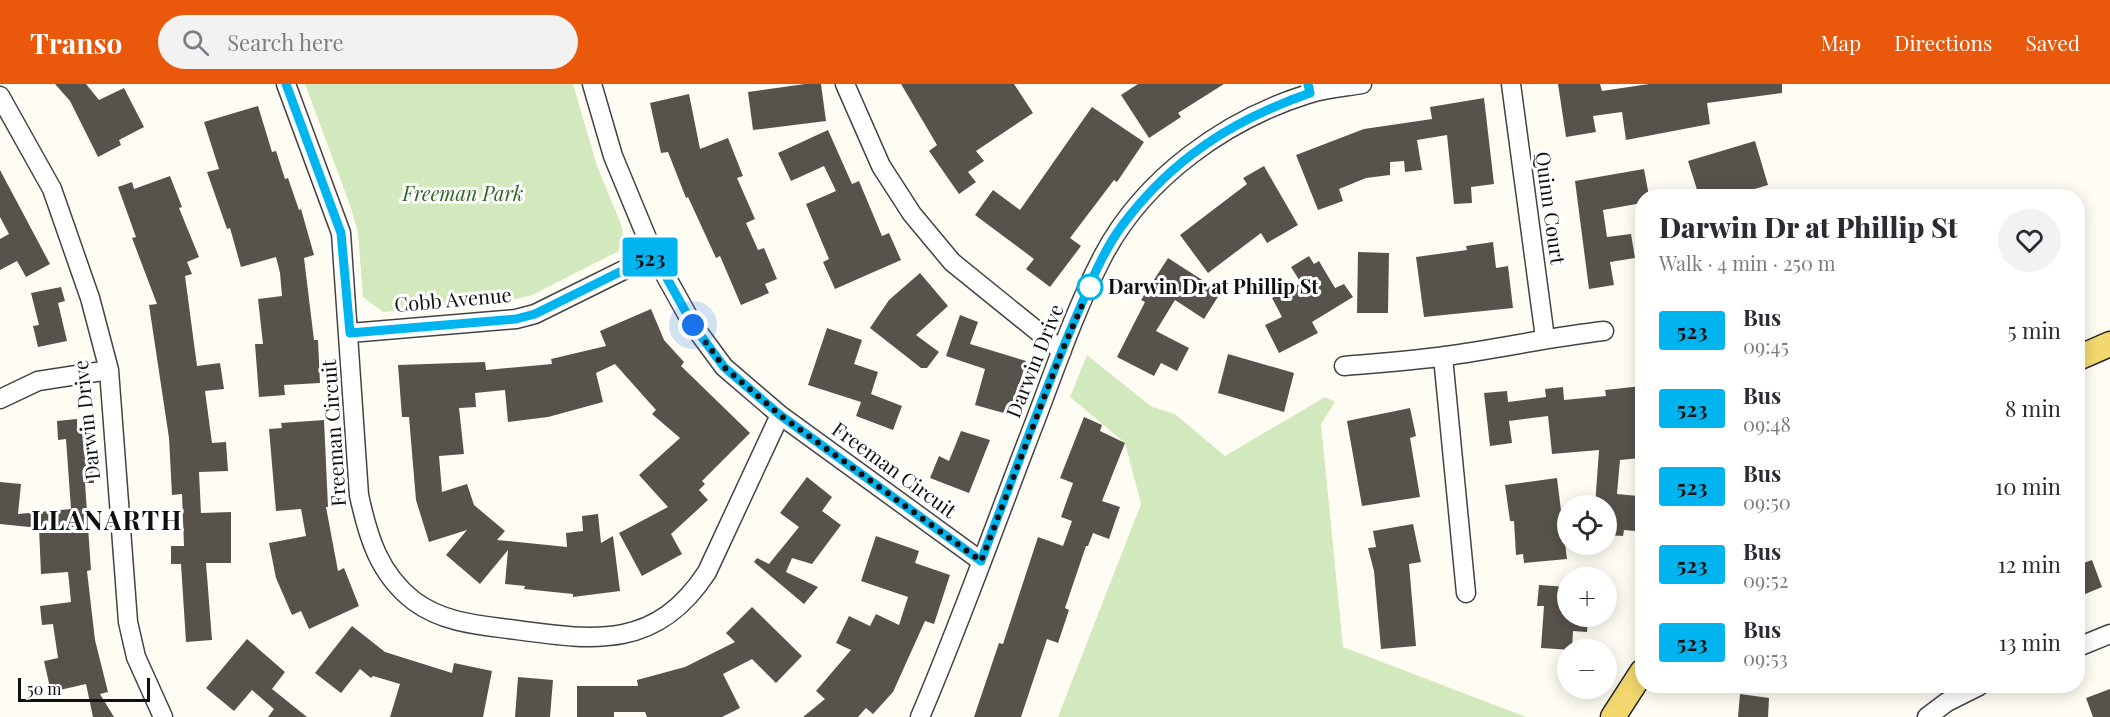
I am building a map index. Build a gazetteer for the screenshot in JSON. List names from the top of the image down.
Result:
{
  "streets": {
    "street": [
      "Quinn Court",
      "Cobb Avenue",
      "Darwin Drive",
      "Freeman Circuit"
    ]
  },
  "crossings": [
    ["Cobb Avenue", "Freeman Circuit"],
    ["Darwin Drive", "Freeman Circuit"]
  ],
  "districts": ["LLANARTH"],
  "parks": ["Freeman Park"],
  "places": ["Darwin Dr at Phillip St"],
  "lines": ["bus line 523"],
  "scale_bar": "50 m",
  "page": {
    "header": "Transo",
    "search": "Search here",
    "nav": ["Map", "Directions", "Saved"],
    "on_map": "523",
    "heading": ["Darwin Dr at Phillip St", "Walk · 4 min · 250 m"],
    "list": [
      {
        "mark": "523",
        "name": "Bus",
        "note": "09:45",
        "value": "5 min"
      },
      {
        "mark": "523",
        "name": "Bus",
        "note": "09:48",
        "value": "8 min"
      },
      {
        "mark": "523",
        "name": "Bus",
        "note": "09:50",
        "value": "10 min"
      },
      {
        "mark": "523",
        "name": "Bus",
        "note": "09:52",
        "value": "12 min"
      },
      {
        "mark": "523",
        "name": "Bus",
        "note": "09:53",
        "value": "13 min"
      }
    ],
    "map_buttons": ["+", "−"],
    "scale": "50 m"
  }
}
